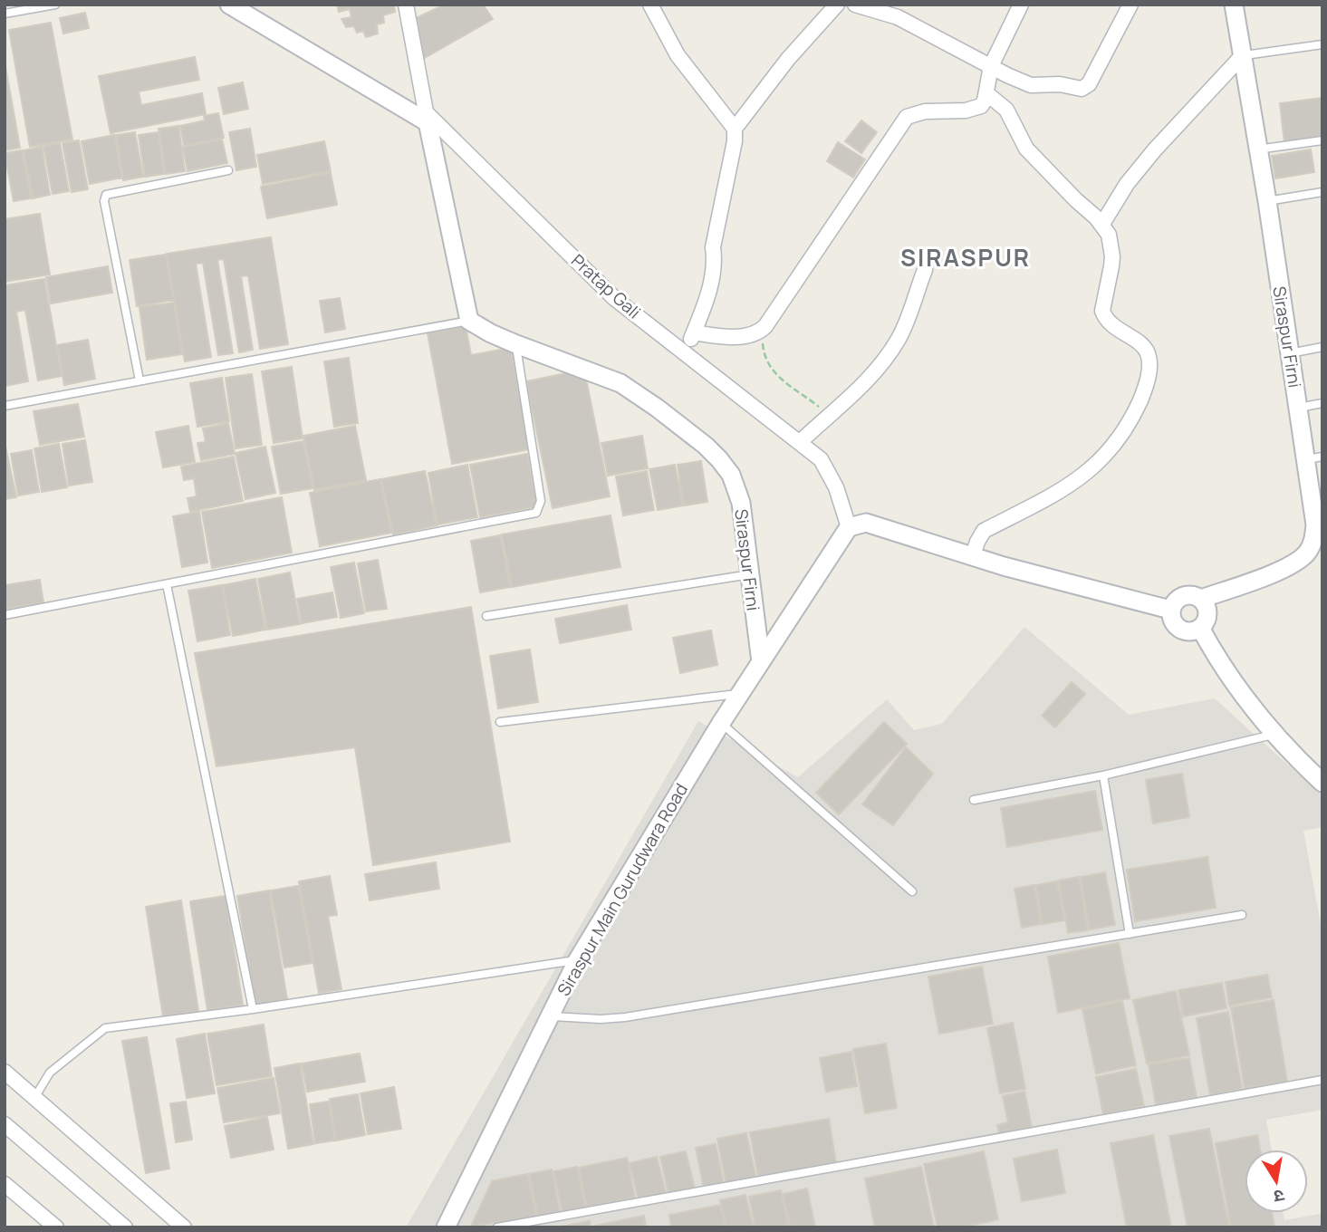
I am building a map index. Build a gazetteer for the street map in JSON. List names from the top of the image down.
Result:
{
  "streets": {
    "street": ["Pratap Gali", "Siraspur Firni", "Siraspur Main Gurudwara Road"]
  },
  "crossings": [
    ["Pratap Gali", "Siraspur Firni"],
    ["Siraspur Firni", "Siraspur Main Gurudwara Road"]
  ],
  "districts": ["SIRASPUR"],
  "north": "bottom"
}
